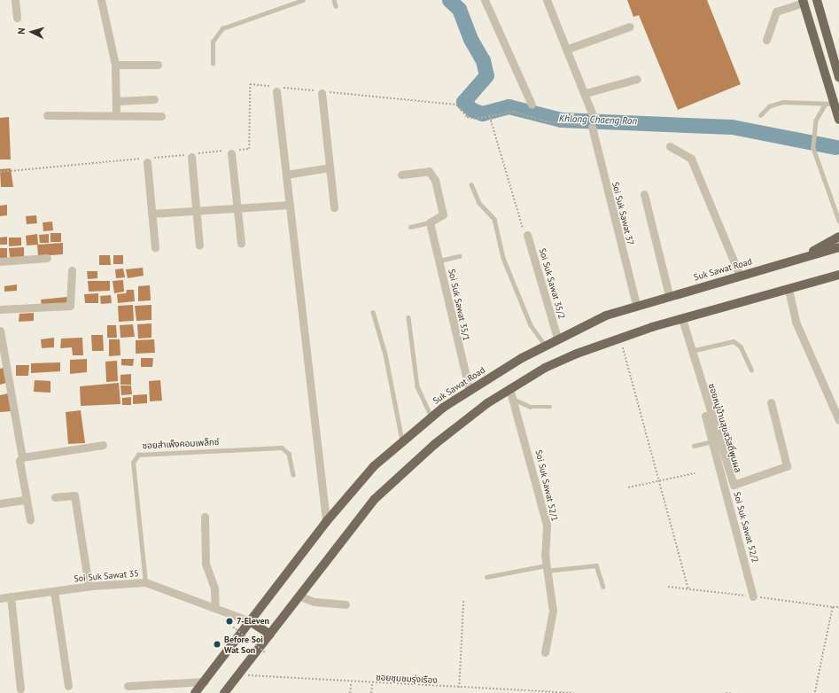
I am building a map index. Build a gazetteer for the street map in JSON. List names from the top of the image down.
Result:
{
  "streets": {
    "main road": ["Suk Sawat Road"],
    "street": [
      "Soi Suk Sawat 37",
      "Soi Suk Sawat 35/2",
      "Soi Suk Sawat 35/1",
      "ซอยหมู่บ้านสุขสวัสดิ์พูนผล",
      "Soi Suk Sawat 52/1",
      "Soi Suk Sawat 52/2",
      "Soi Suk Sawat 35"
    ],
    "lane": ["ซอยสำเพ็งคอมเพล็กซ์"],
    "path": ["ซอยชุมชมรุ่งเรือง"]
  },
  "crossings": [
    ["Soi Suk Sawat 37", "Suk Sawat Road"],
    ["Suk Sawat Road", "Soi Suk Sawat 35/2"],
    ["Suk Sawat Road", "Soi Suk Sawat 35/1"],
    ["Suk Sawat Road", "Soi Suk Sawat 35"],
    ["ซอยหมู่บ้านสุขสวัสดิ์พูนผล", "Soi Suk Sawat 52/2"],
    ["ซอยสำเพ็งคอมเพล็กซ์", "Soi Suk Sawat 35"]
  ],
  "water": ["Khlong Chaeng Ron"],
  "places": ["7-Eleven", "Before Soi Wat Son"],
  "north": "left"
}
